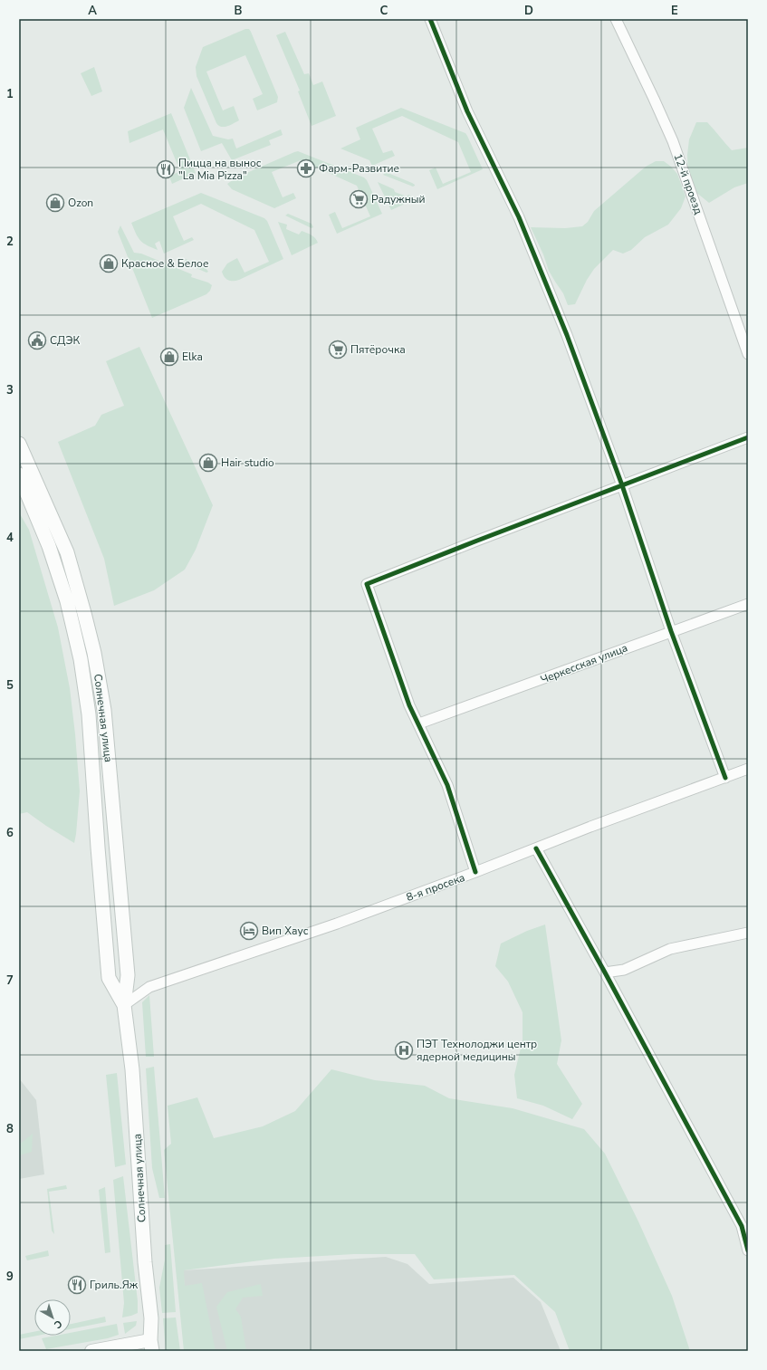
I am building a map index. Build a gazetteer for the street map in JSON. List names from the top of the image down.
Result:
{
  "streets": {
    "main road": ["Солнечная улица"],
    "street": ["12-й проезд", "Черкесская улица", "8-я просека"]
  },
  "crossings": [
    ["Солнечная улица", "8-я просека"]
  ],
  "places": {
    "pharmacy": ["Фарм-Развитие"],
    "restaurant": ["Пицца на вынос \"La Mia Pizza\"", "Гриль.Яж"],
    "supermarket": ["Радужный", "Пятёрочка"],
    "shop": [
      "Ozon",
      "Красное & Белое",
      "Elka",
      "Hair studio"
    ],
    "public building": ["СДЭК"],
    "hotel": ["Вип Хаус"],
    "hospital": ["ПЭТ Технолоджи центр ядерной медицины"]
  },
  "north": "bottom right",
  "grid": {
    "columns": [
      "A",
      "B",
      "C",
      "D",
      "E"
    ],
    "rows": [
      "1",
      "2",
      "3",
      "4",
      "5",
      "6",
      "7",
      "8",
      "9"
    ]
  }
}
